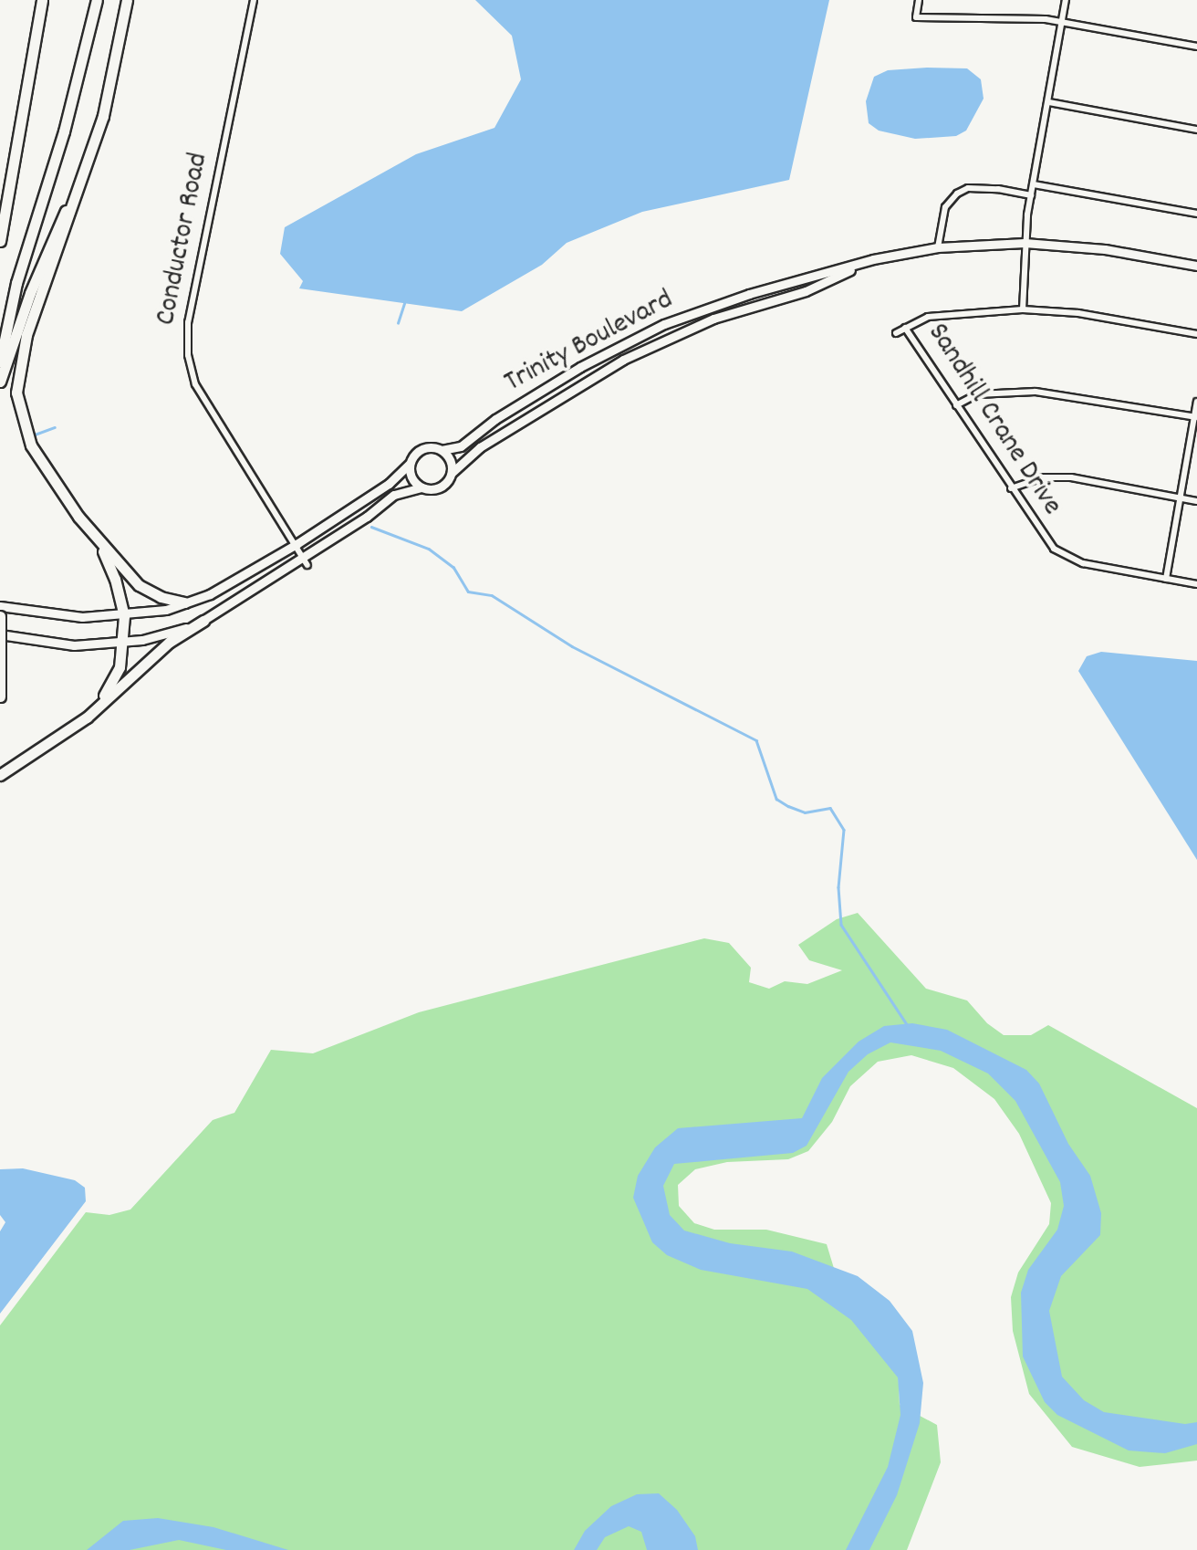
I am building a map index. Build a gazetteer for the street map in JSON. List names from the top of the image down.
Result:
{
  "streets": {
    "main road": ["Trinity Boulevard"],
    "street": ["Conductor Road", "Sandhill Crane Drive"]
  },
  "crossings": [
    ["Conductor Road", "Trinity Boulevard"]
  ]
}
